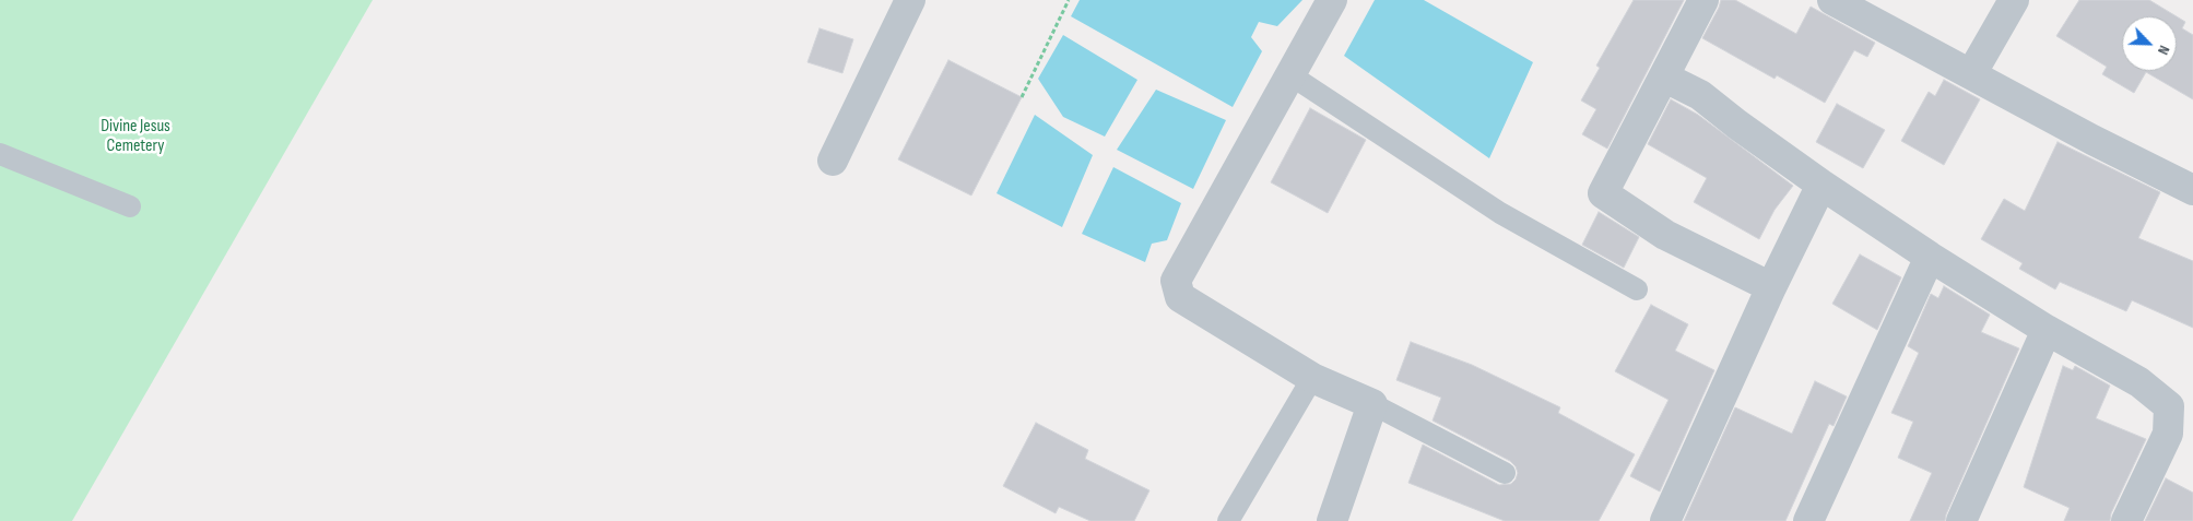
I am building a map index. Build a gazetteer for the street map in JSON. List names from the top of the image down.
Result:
{
  "parks": ["Divine Jesus Cemetery"],
  "north": "bottom right"
}
